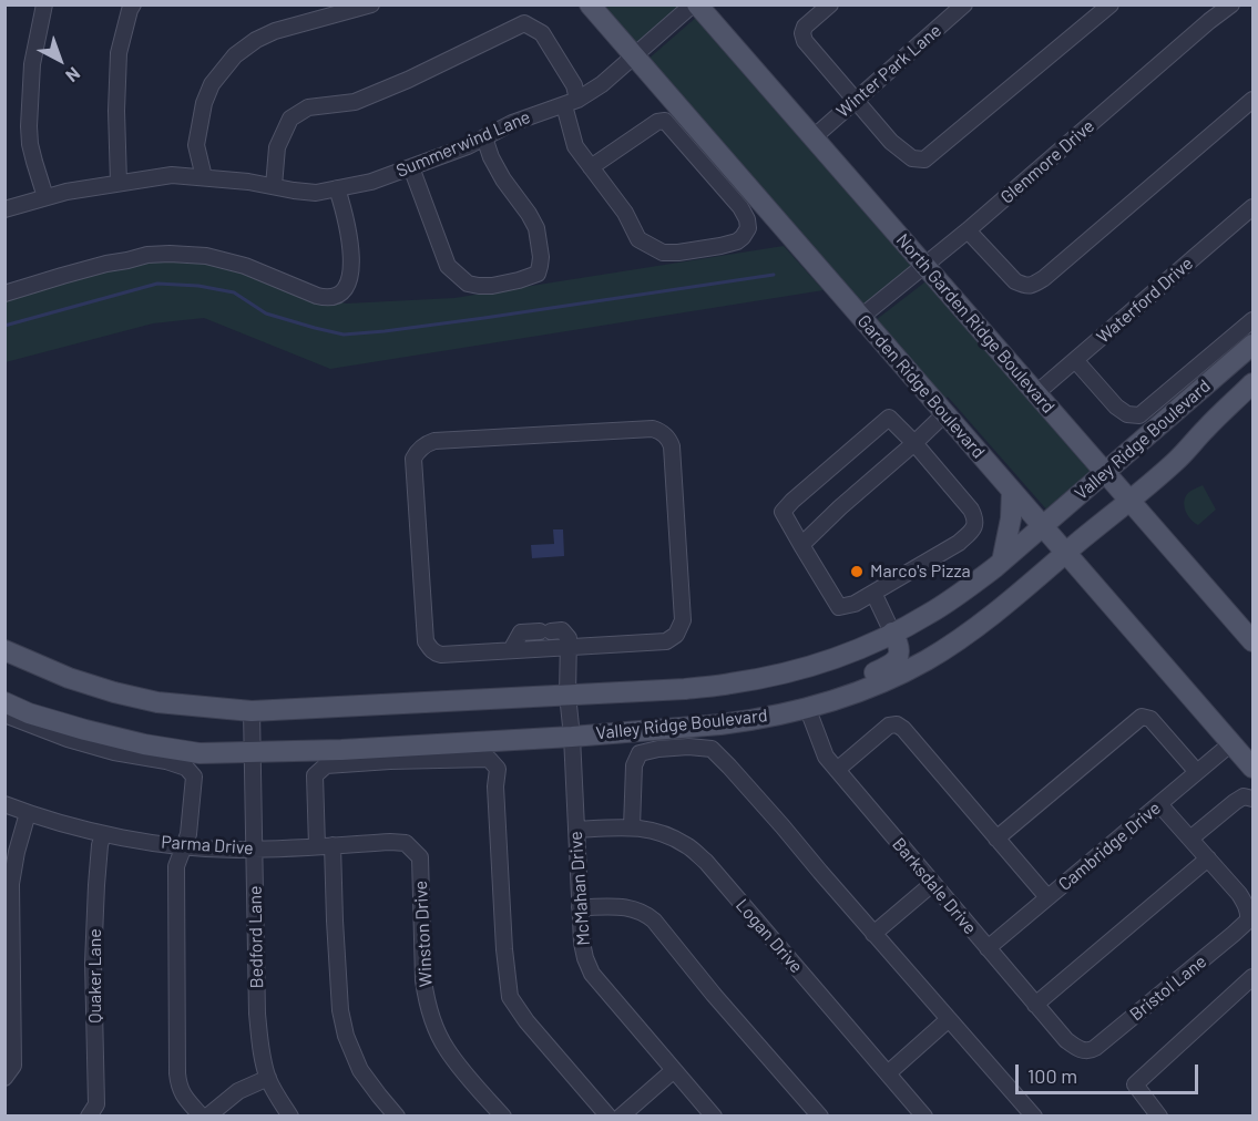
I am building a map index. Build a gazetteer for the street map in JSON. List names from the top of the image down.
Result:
{
  "streets": {
    "main road": ["North Garden Ridge Boulevard", "Garden Ridge Boulevard", "Valley Ridge Boulevard"],
    "street": [
      "Winter Park Lane",
      "Summerwind Lane",
      "Glenmore Drive",
      "Waterford Drive",
      "Parma Drive",
      "Cambridge Drive",
      "Barksdale Drive",
      "McMahan Drive",
      "Winston Drive",
      "Logan Drive",
      "Bedford Lane",
      "Quaker Lane",
      "Bristol Lane"
    ]
  },
  "crossings": [
    ["Winter Park Lane", "North Garden Ridge Boulevard"],
    ["Summerwind Lane", "North Garden Ridge Boulevard"],
    ["Summerwind Lane", "Garden Ridge Boulevard"],
    ["Glenmore Drive", "North Garden Ridge Boulevard"],
    ["Glenmore Drive", "Garden Ridge Boulevard"],
    ["Waterford Drive", "North Garden Ridge Boulevard"],
    ["North Garden Ridge Boulevard", "Valley Ridge Boulevard"],
    ["Garden Ridge Boulevard", "Valley Ridge Boulevard"],
    ["Garden Ridge Boulevard", "Cambridge Drive"],
    ["Valley Ridge Boulevard", "Barksdale Drive"],
    ["Valley Ridge Boulevard", "McMahan Drive"],
    ["Valley Ridge Boulevard", "Bedford Lane"],
    ["Parma Drive", "Winston Drive"],
    ["Parma Drive", "Bedford Lane"],
    ["Parma Drive", "Quaker Lane"],
    ["Cambridge Drive", "Barksdale Drive"],
    ["Barksdale Drive", "Bristol Lane"],
    ["McMahan Drive", "Logan Drive"]
  ],
  "places": ["Marco's Pizza"],
  "scale_bar": "100 m",
  "north": "bottom right"
}
